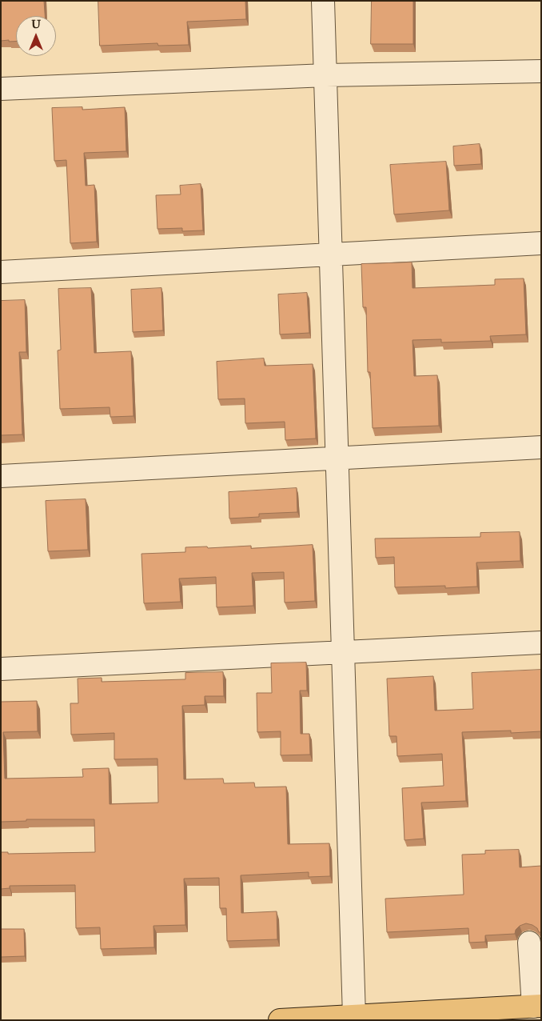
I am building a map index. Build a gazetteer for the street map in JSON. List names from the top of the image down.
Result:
{
  "north": "top"
}
